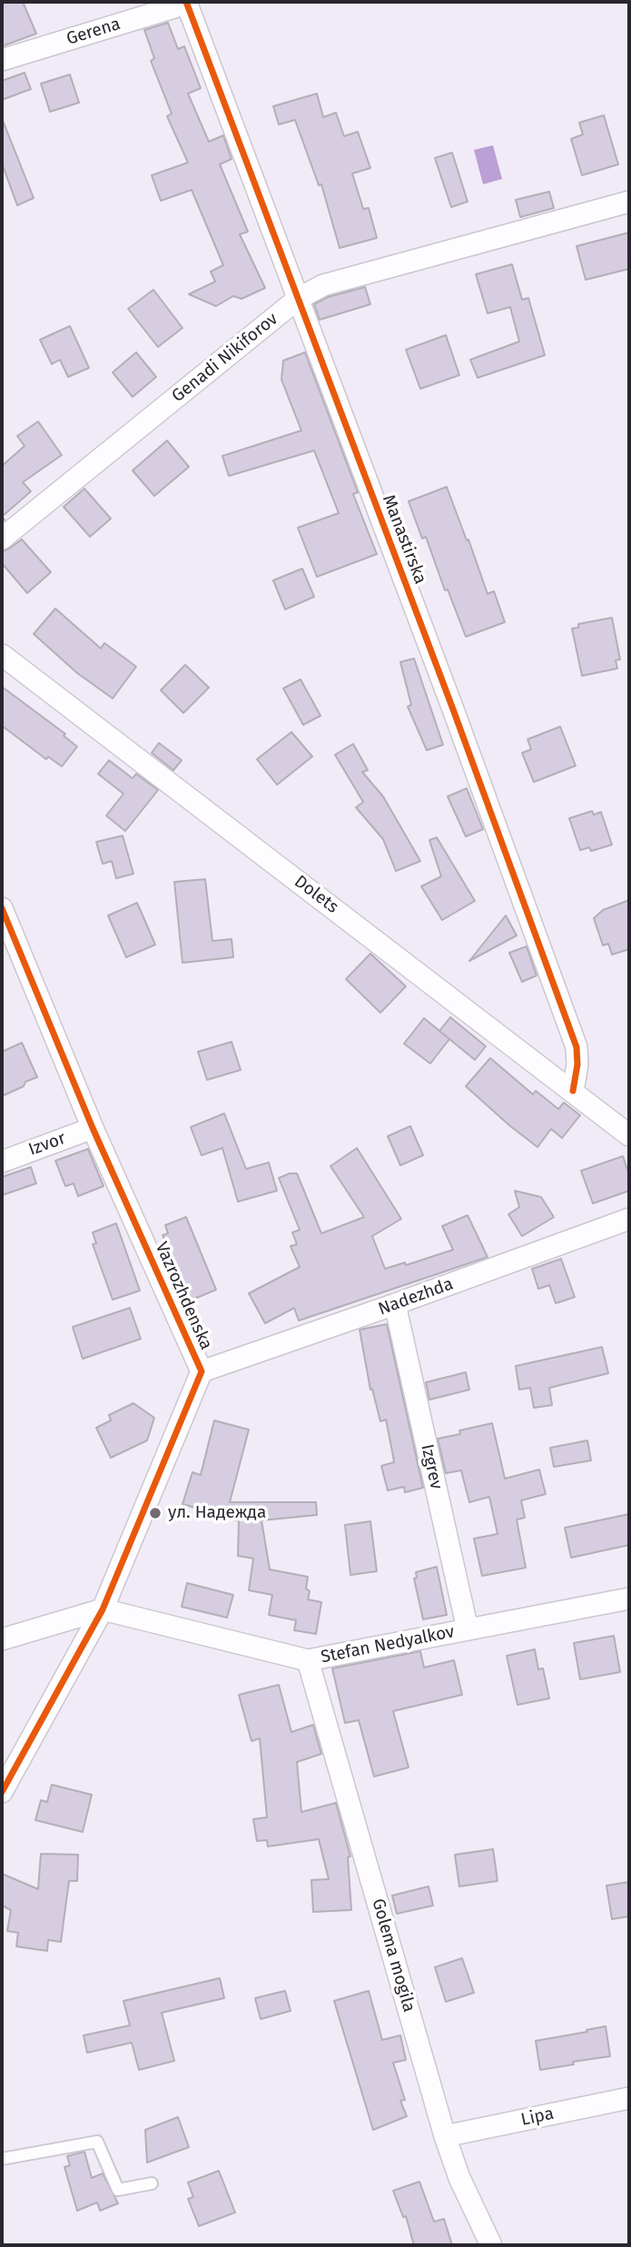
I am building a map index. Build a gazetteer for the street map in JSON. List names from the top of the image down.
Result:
{
  "streets": {
    "street": [
      "Gerena",
      "Genadi Nikiforov",
      "Manastirska",
      "Dolets",
      "Izvor",
      "Vazrozhdenska",
      "Nadezhda",
      "Izgrev",
      "Stefan Nedyalkov",
      "Golema mogila",
      "Lipa"
    ]
  },
  "crossings": [
    ["Gerena", "Manastirska"],
    ["Genadi Nikiforov", "Manastirska"],
    ["Manastirska", "Dolets"],
    ["Izvor", "Vazrozhdenska"],
    ["Vazrozhdenska", "Nadezhda"],
    ["Vazrozhdenska", "Stefan Nedyalkov"],
    ["Nadezhda", "Izgrev"],
    ["Izgrev", "Stefan Nedyalkov"],
    ["Stefan Nedyalkov", "Golema mogila"],
    ["Golema mogila", "Lipa"]
  ],
  "places": ["ул. Надежда"]
}
